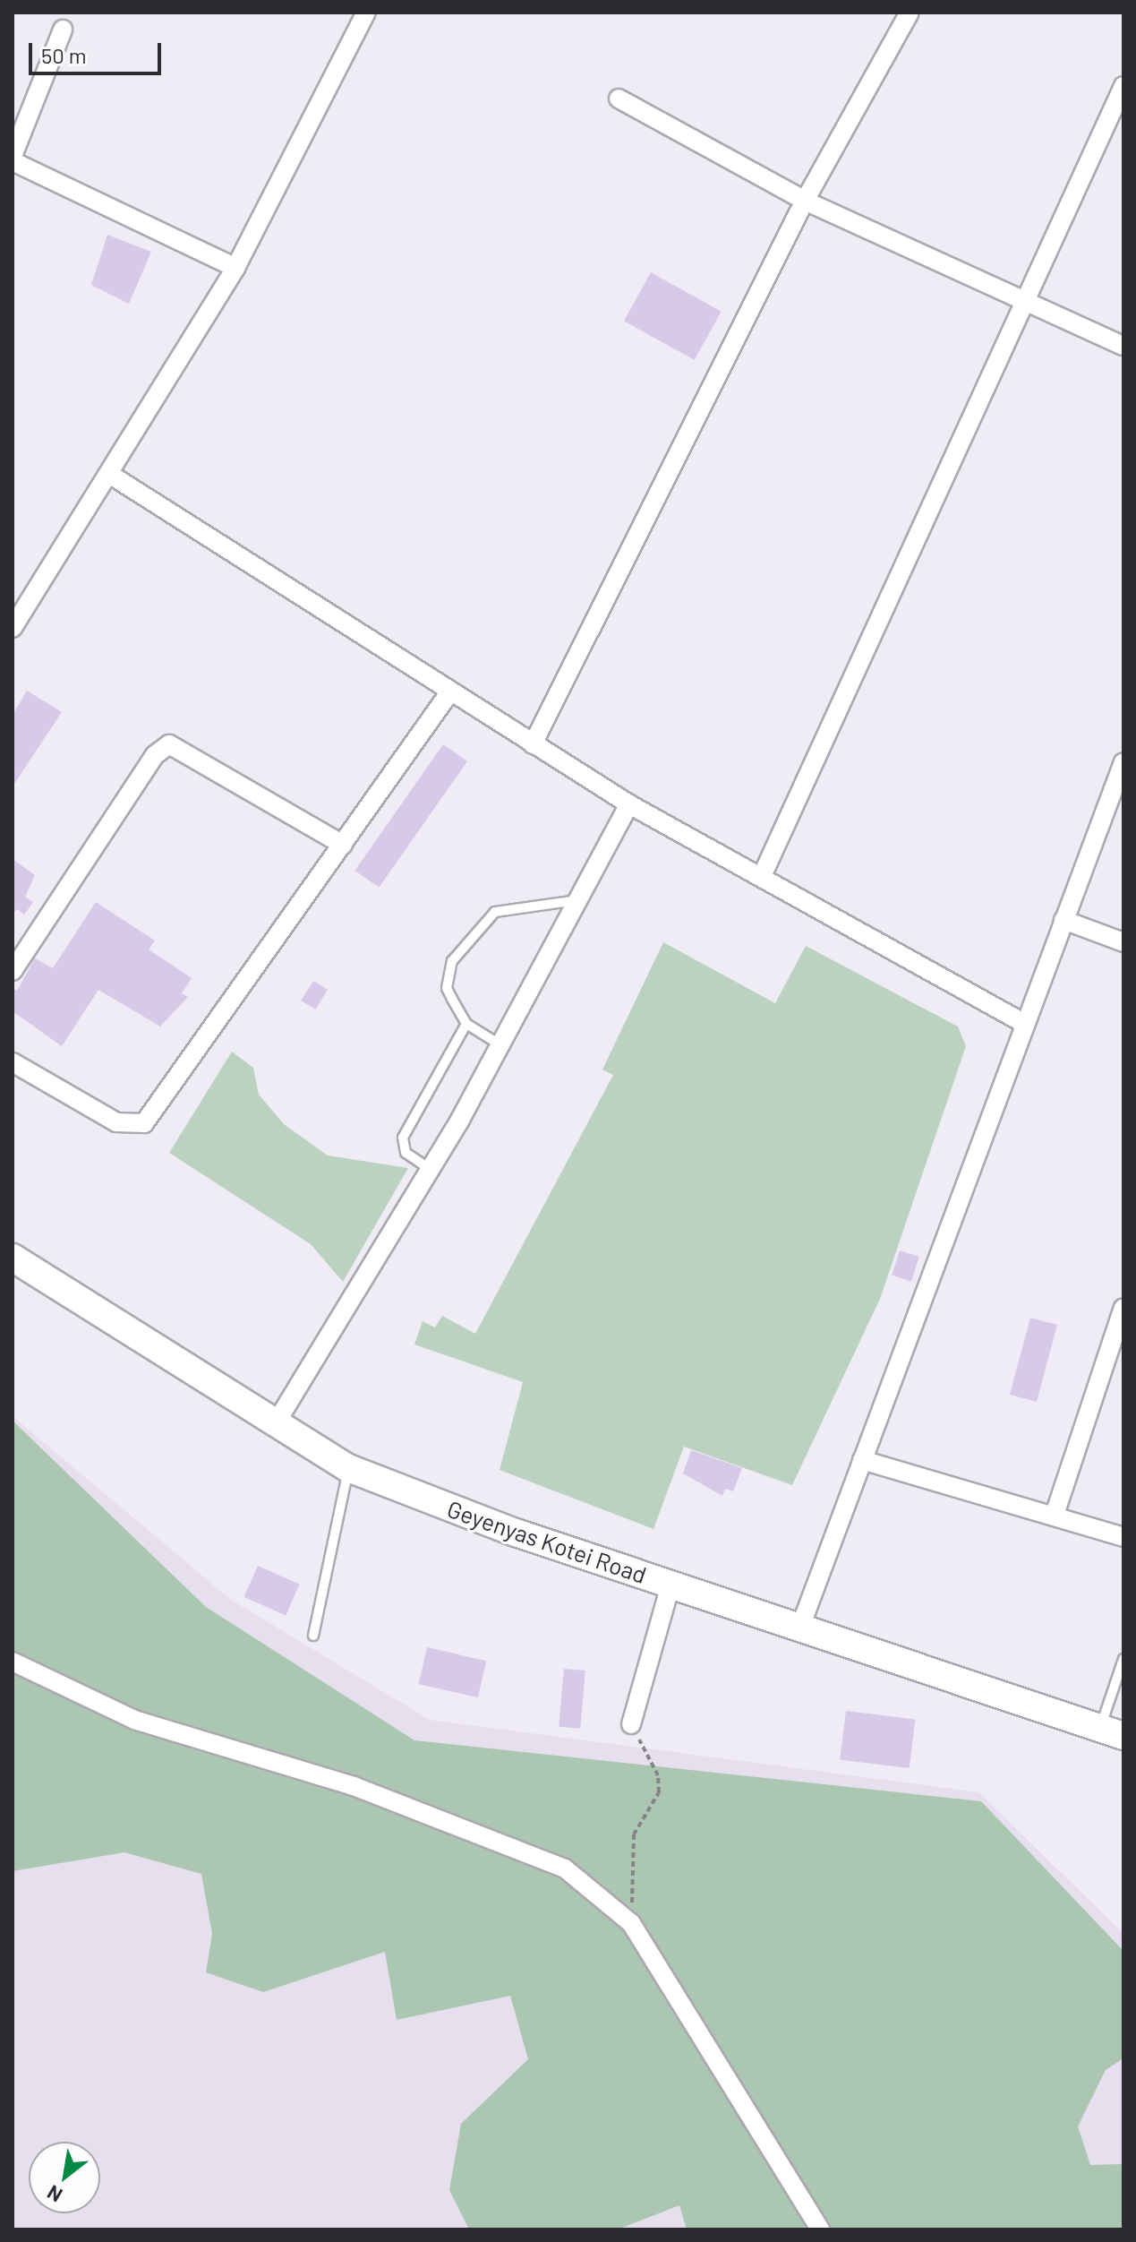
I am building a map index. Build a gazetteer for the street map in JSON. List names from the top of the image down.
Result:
{
  "streets": {
    "street": ["Geyenyas Kotei Road"]
  },
  "scale_bar": "50 m",
  "north": "bottom left"
}
